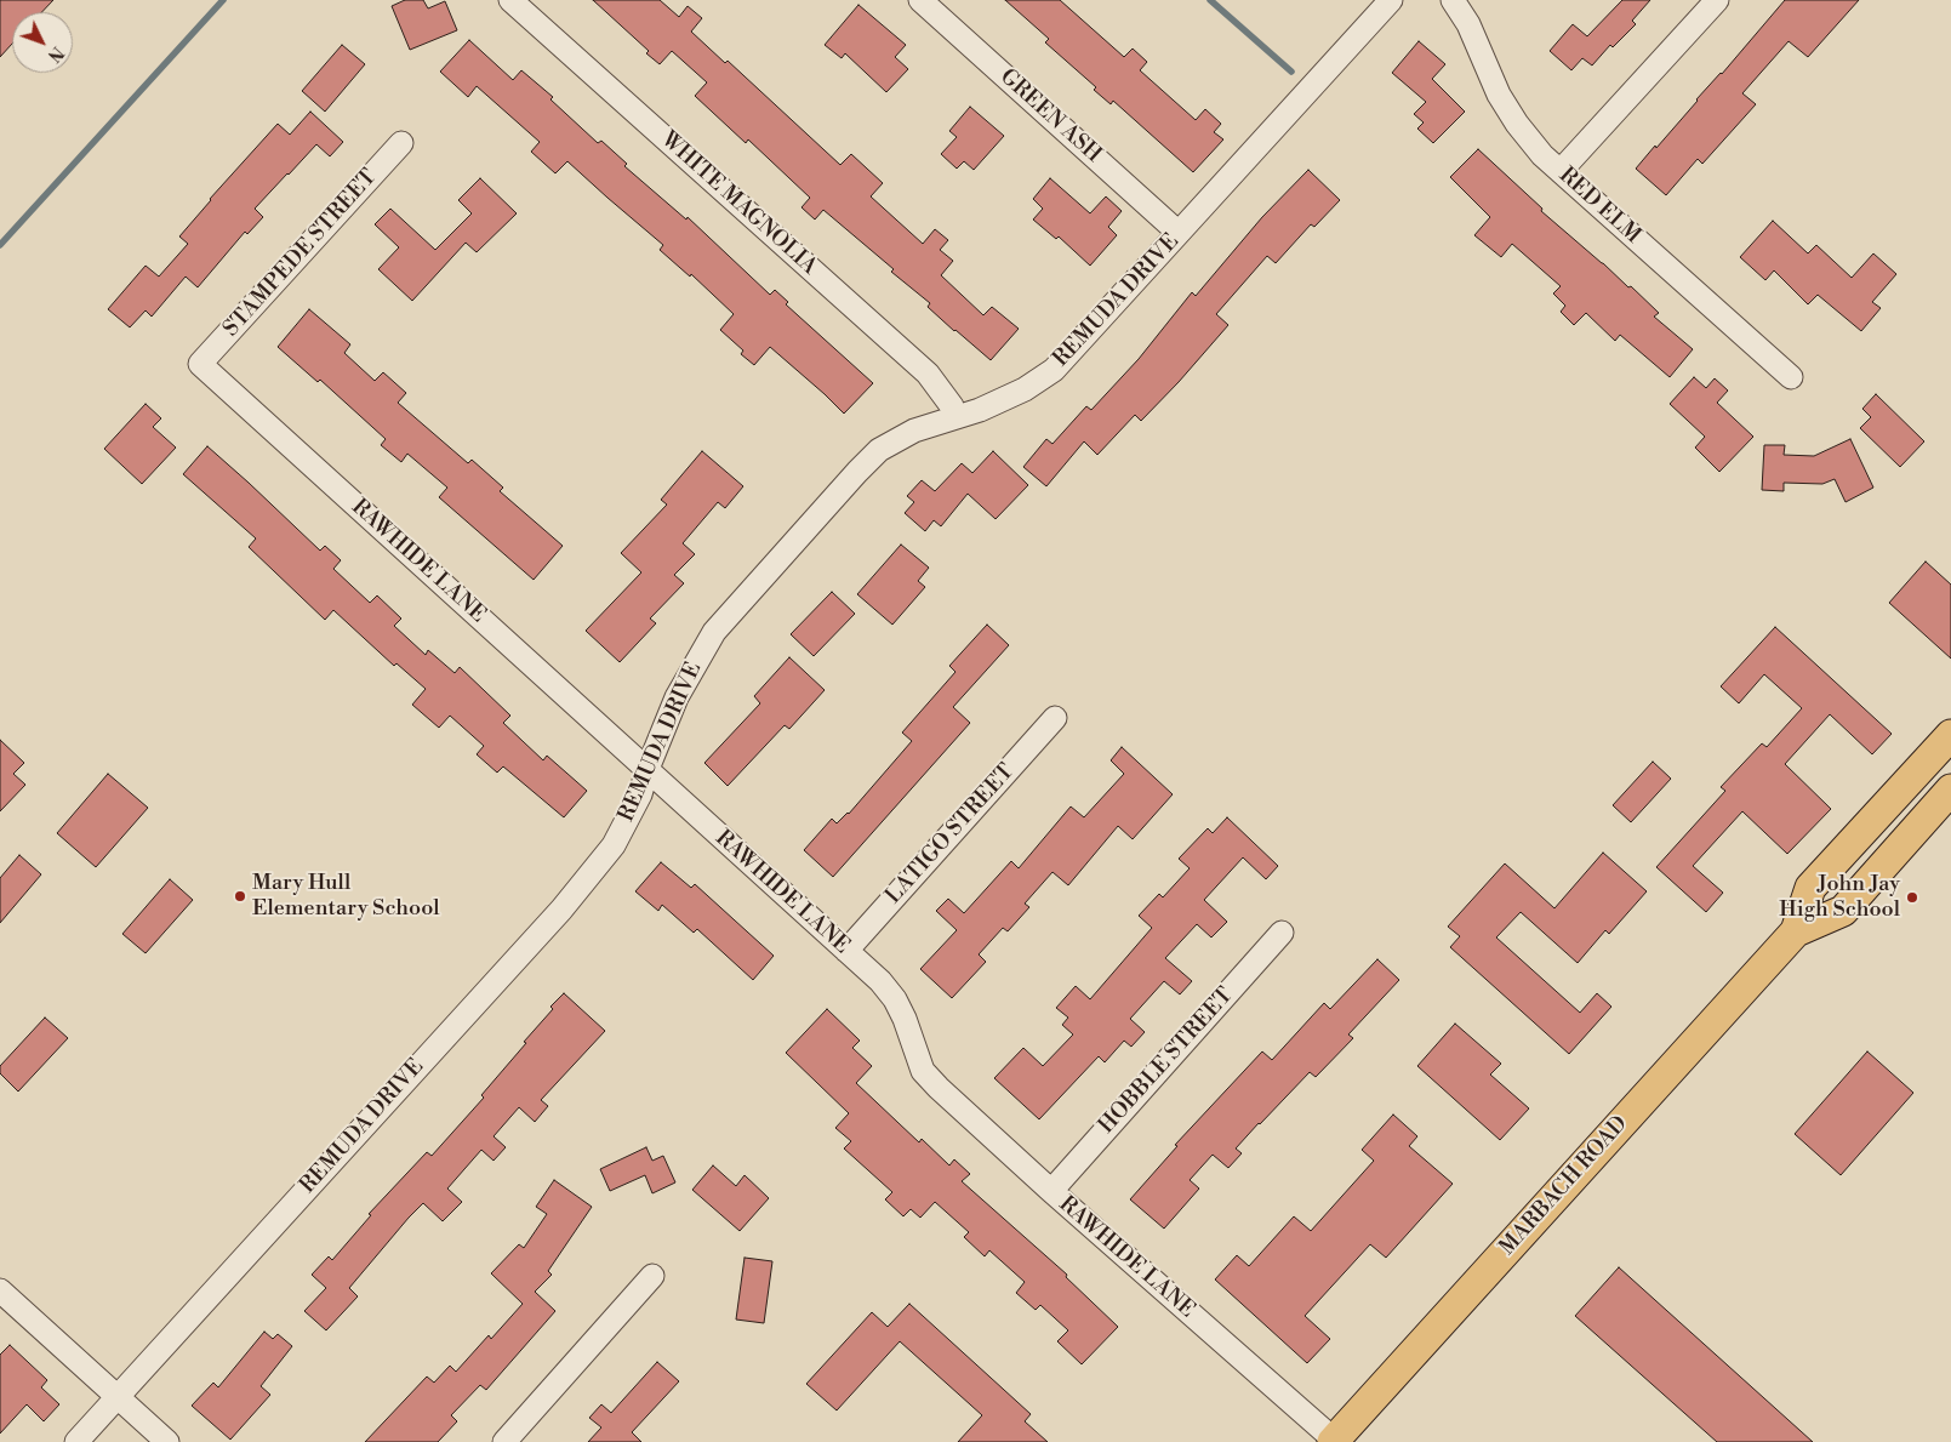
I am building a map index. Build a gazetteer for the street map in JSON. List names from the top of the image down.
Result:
{
  "streets": {
    "main road": ["MARBACH ROAD"],
    "street": [
      "GREEN ASH",
      "WHITE MAGNOLIA",
      "RED ELM",
      "STAMPEDE STREET",
      "REMUDA DRIVE",
      "RAWHIDE LANE",
      "LATIGO STREET",
      "HOBBLE STREET"
    ]
  },
  "crossings": [
    ["GREEN ASH", "REMUDA DRIVE"],
    ["WHITE MAGNOLIA", "REMUDA DRIVE"],
    ["STAMPEDE STREET", "RAWHIDE LANE"],
    ["REMUDA DRIVE", "RAWHIDE LANE"],
    ["RAWHIDE LANE", "LATIGO STREET"],
    ["RAWHIDE LANE", "HOBBLE STREET"],
    ["RAWHIDE LANE", "MARBACH ROAD"]
  ],
  "places": ["Mary Hull Elementary School", "John Jay High School"],
  "north": "bottom right"
}
